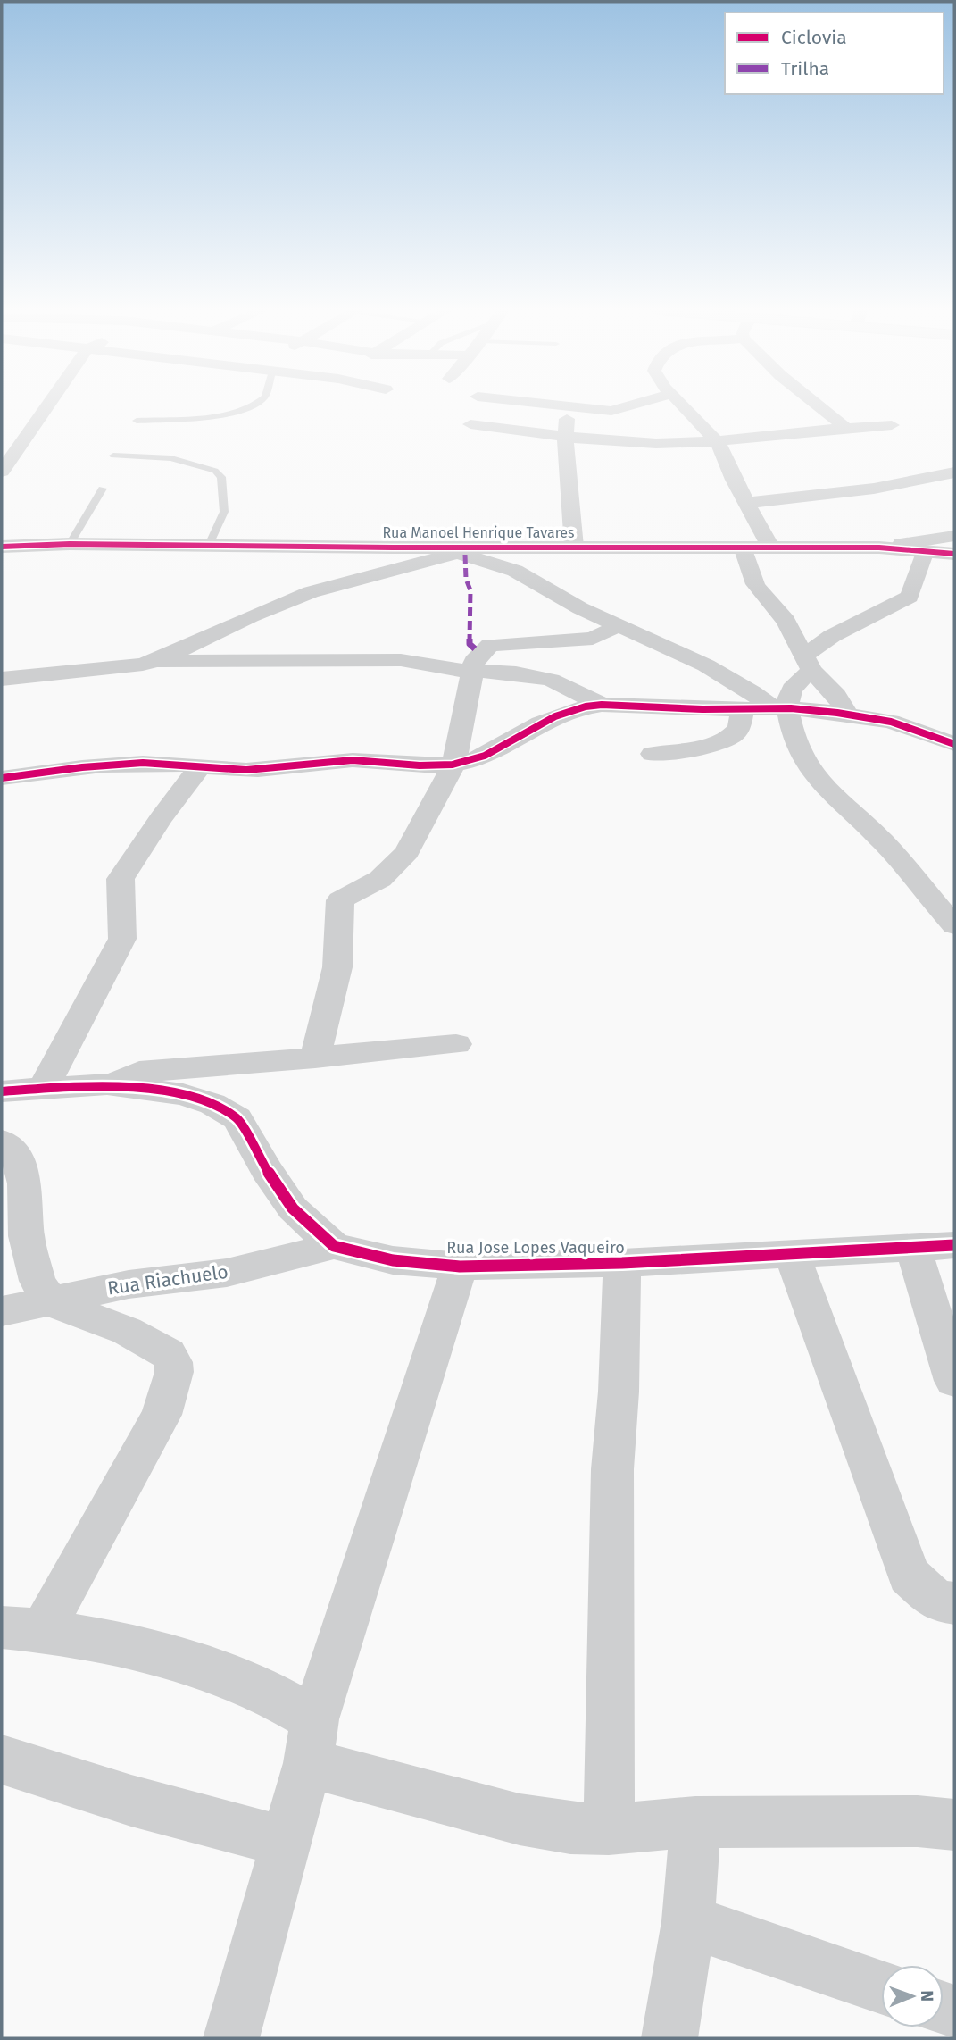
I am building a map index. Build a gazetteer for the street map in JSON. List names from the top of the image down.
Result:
{
  "streets": {
    "street": ["Rua Manoel Henrique Tavares", "Rua Jose Lopes Vaqueiro", "Rua Riachuelo"]
  },
  "crossings": [
    ["Rua Jose Lopes Vaqueiro", "Rua Riachuelo"]
  ],
  "legend": ["Ciclovia", "Trilha"],
  "north": "right"
}
